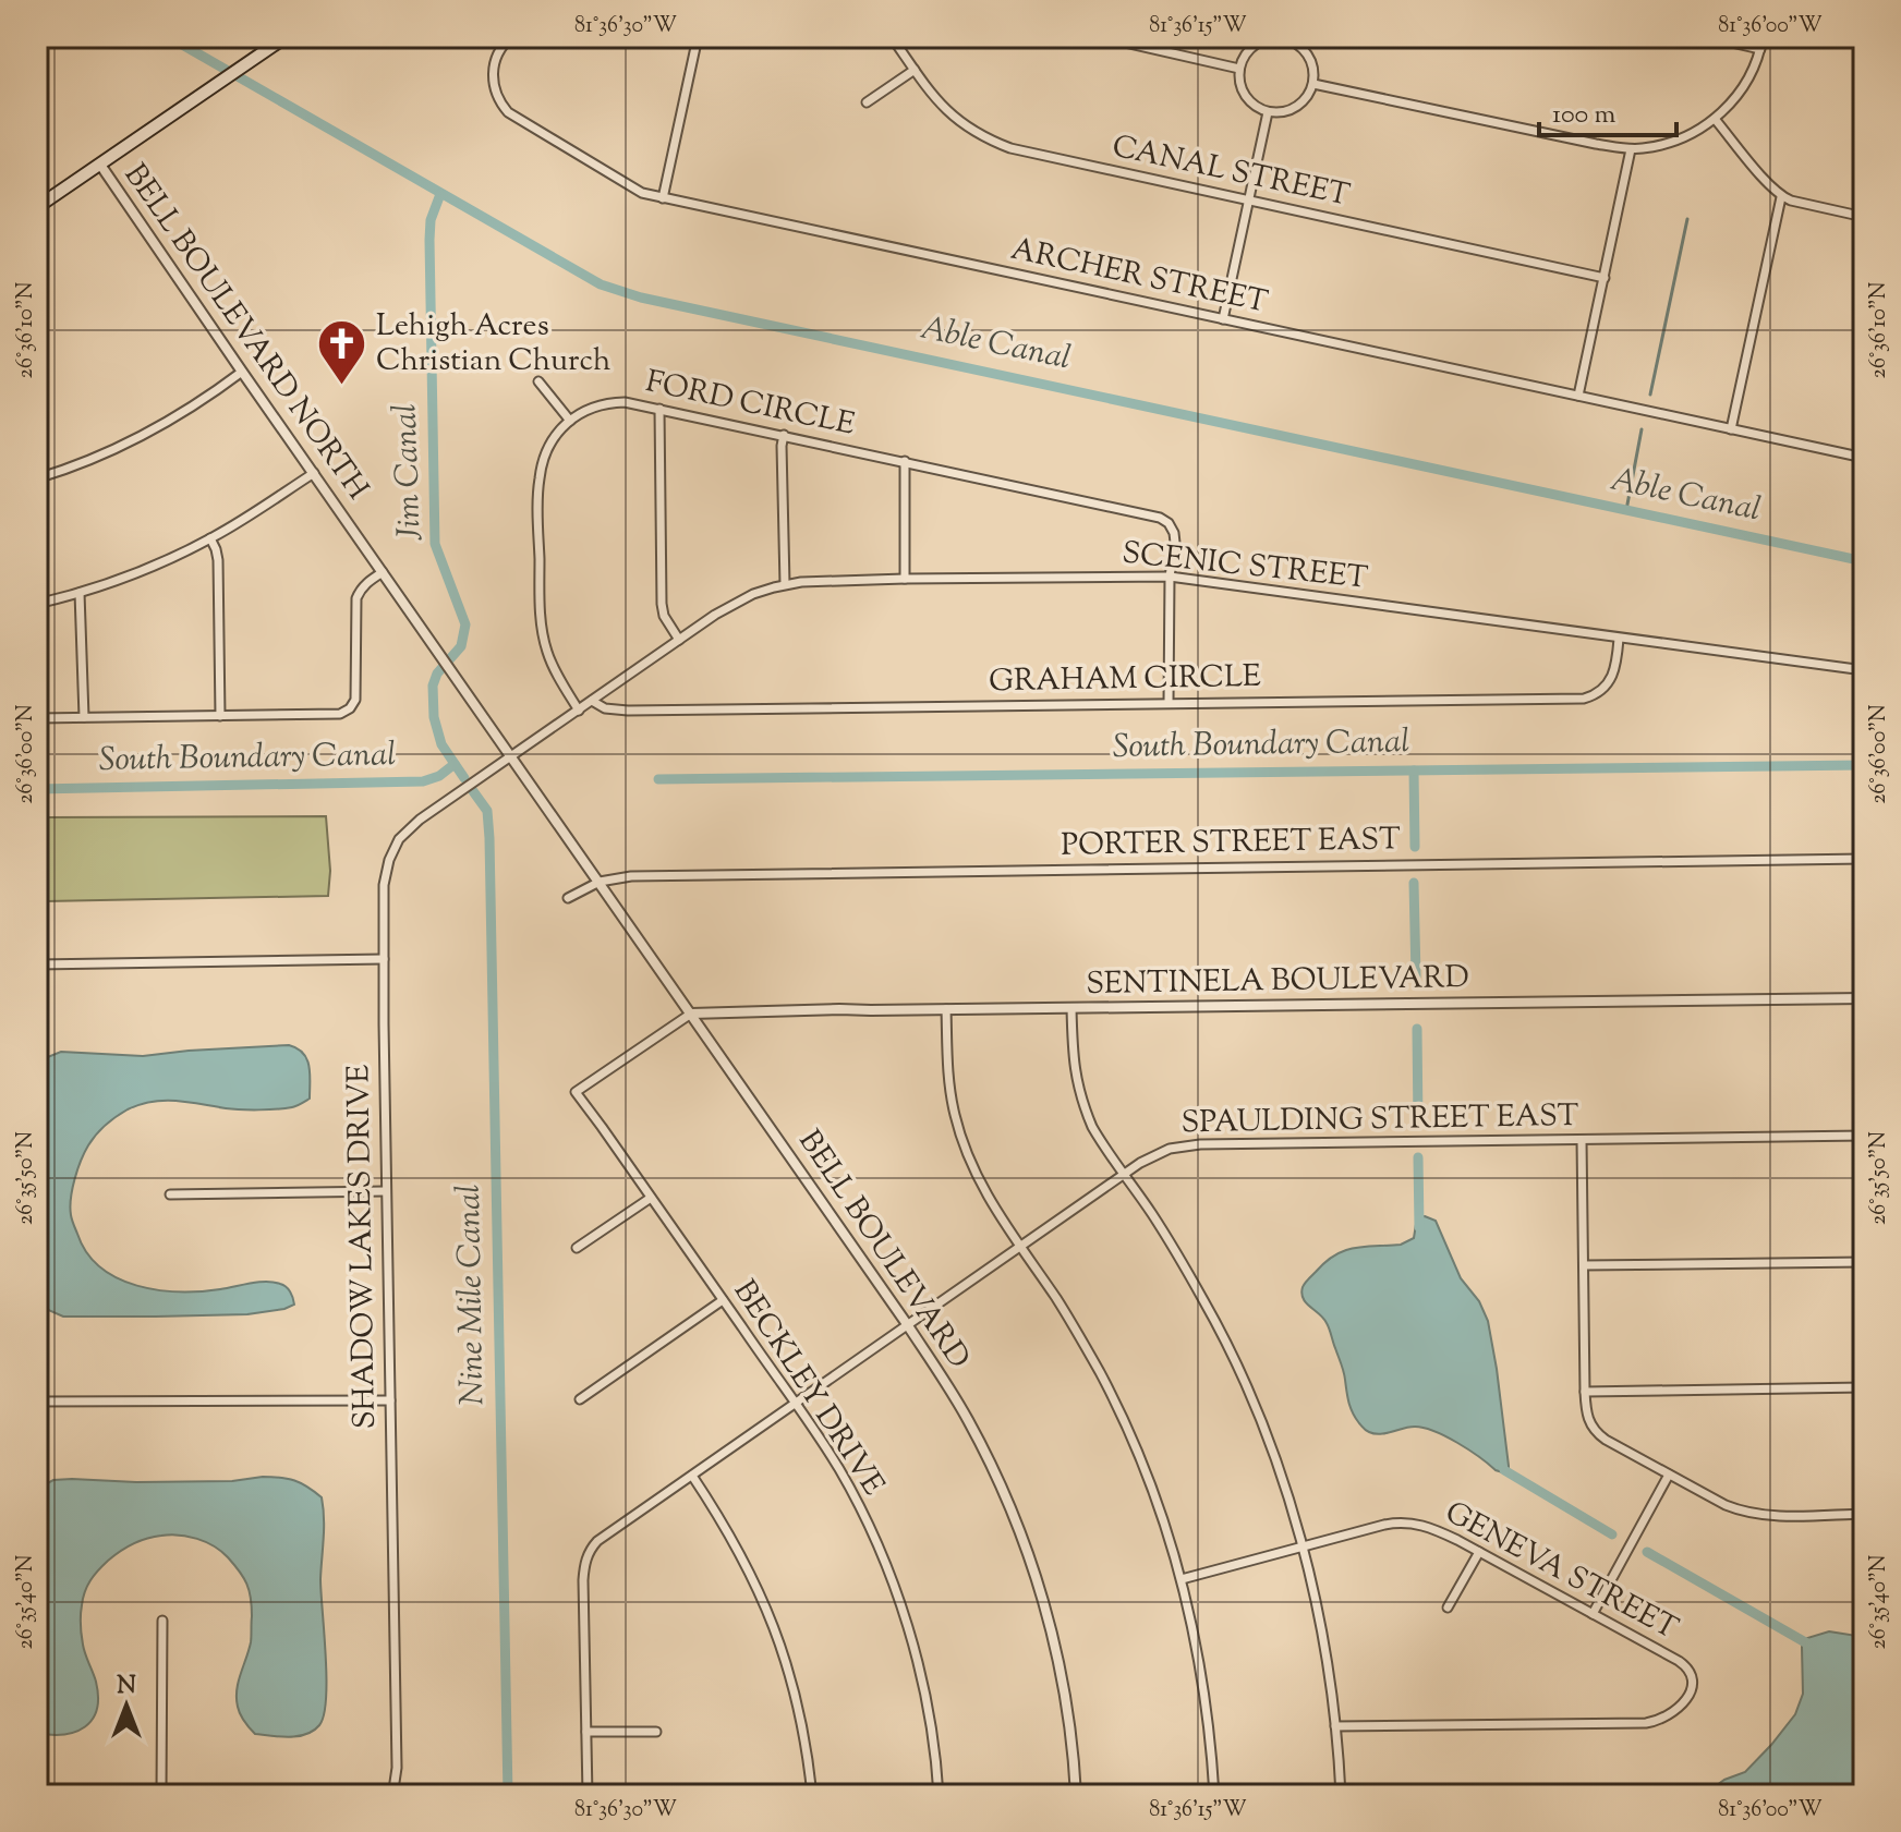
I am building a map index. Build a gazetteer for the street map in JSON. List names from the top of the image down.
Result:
{
  "streets": {
    "street": [
      "CANAL STREET",
      "ARCHER STREET",
      "BELL BOULEVARD NORTH",
      "FORD CIRCLE",
      "SCENIC STREET",
      "GRAHAM CIRCLE",
      "PORTER STREET EAST",
      "SENTINELA BOULEVARD",
      "SPAULDING STREET EAST",
      "SHADOW LAKES DRIVE",
      "BELL BOULEVARD",
      "BECKLEY DRIVE",
      "GENEVA STREET"
    ]
  },
  "crossings": [
    ["BELL BOULEVARD NORTH", "SCENIC STREET"],
    ["BELL BOULEVARD NORTH", "SHADOW LAKES DRIVE"],
    ["BELL BOULEVARD NORTH", "BELL BOULEVARD"],
    ["FORD CIRCLE", "SCENIC STREET"],
    ["SCENIC STREET", "GRAHAM CIRCLE"],
    ["SCENIC STREET", "SHADOW LAKES DRIVE"],
    ["PORTER STREET EAST", "BELL BOULEVARD"],
    ["SENTINELA BOULEVARD", "BELL BOULEVARD"],
    ["SENTINELA BOULEVARD", "BECKLEY DRIVE"],
    ["SPAULDING STREET EAST", "BELL BOULEVARD"],
    ["SPAULDING STREET EAST", "BECKLEY DRIVE"],
    ["BELL BOULEVARD", "BECKLEY DRIVE"]
  ],
  "water": [
    "Able Canal",
    "Jim Canal",
    "South Boundary Canal",
    "Nine Mile Canal"
  ],
  "places": {
    "church": ["Lehigh Acres Christian Church"]
  },
  "scale_bar": "100 m",
  "north": "top",
  "coordinates": [
    "81°36'30\"W",
    "81°36'15\"W",
    "81°36'00\"W",
    "26°36'10\"N",
    "26°36'00\"N",
    "26°35'50\"N",
    "26°35'40\"N"
  ]
}
